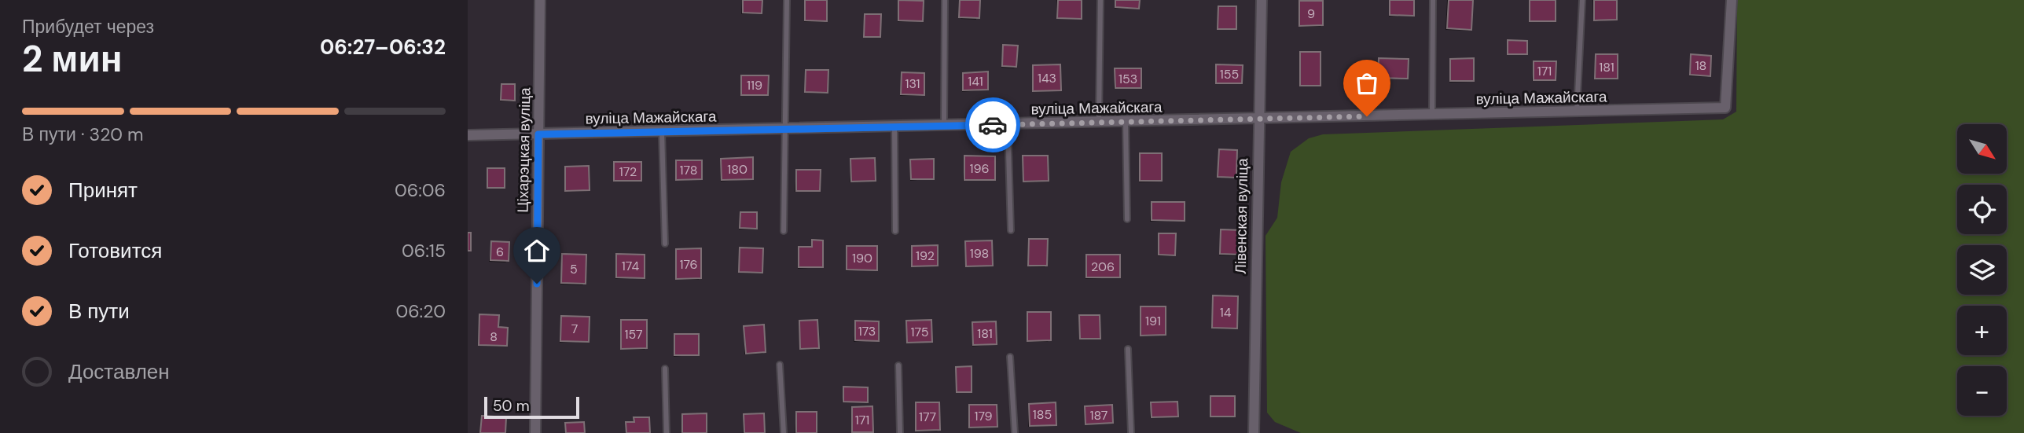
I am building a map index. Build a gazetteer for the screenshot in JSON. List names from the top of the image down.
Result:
{
  "streets": {
    "street": ["вуліца Мажайскага", "Ціхарэцкая вуліца", "Лівенская вуліца"]
  },
  "crossings": [
    ["вуліца Мажайскага", "Ціхарэцкая вуліца"],
    ["вуліца Мажайскага", "Лівенская вуліца"]
  ],
  "house_numbers": [
    "9",
    "18",
    "181",
    "171",
    "155",
    "143",
    "153",
    "141",
    "131",
    "119",
    "196",
    "180",
    "178",
    "172",
    "6",
    "198",
    "192",
    "190",
    "176",
    "174",
    "206",
    "5",
    "14",
    "191",
    "7",
    "173",
    "175",
    "181",
    "157",
    "8",
    "185",
    "187",
    "179",
    "177",
    "171"
  ],
  "scale_bar": "50 m",
  "north": "bottom right",
  "page": {
    "heading": ["2 мин", "Прибудет через", "06:27–06:32"],
    "bar": "В пути · 320 m",
    "map_buttons": ["+", "−"],
    "list": [
      ["Принят", "06:06"],
      ["Готовится", "06:15"],
      ["В пути", "06:20"],
      "Доставлен"
    ],
    "scale": "50 m"
  }
}
